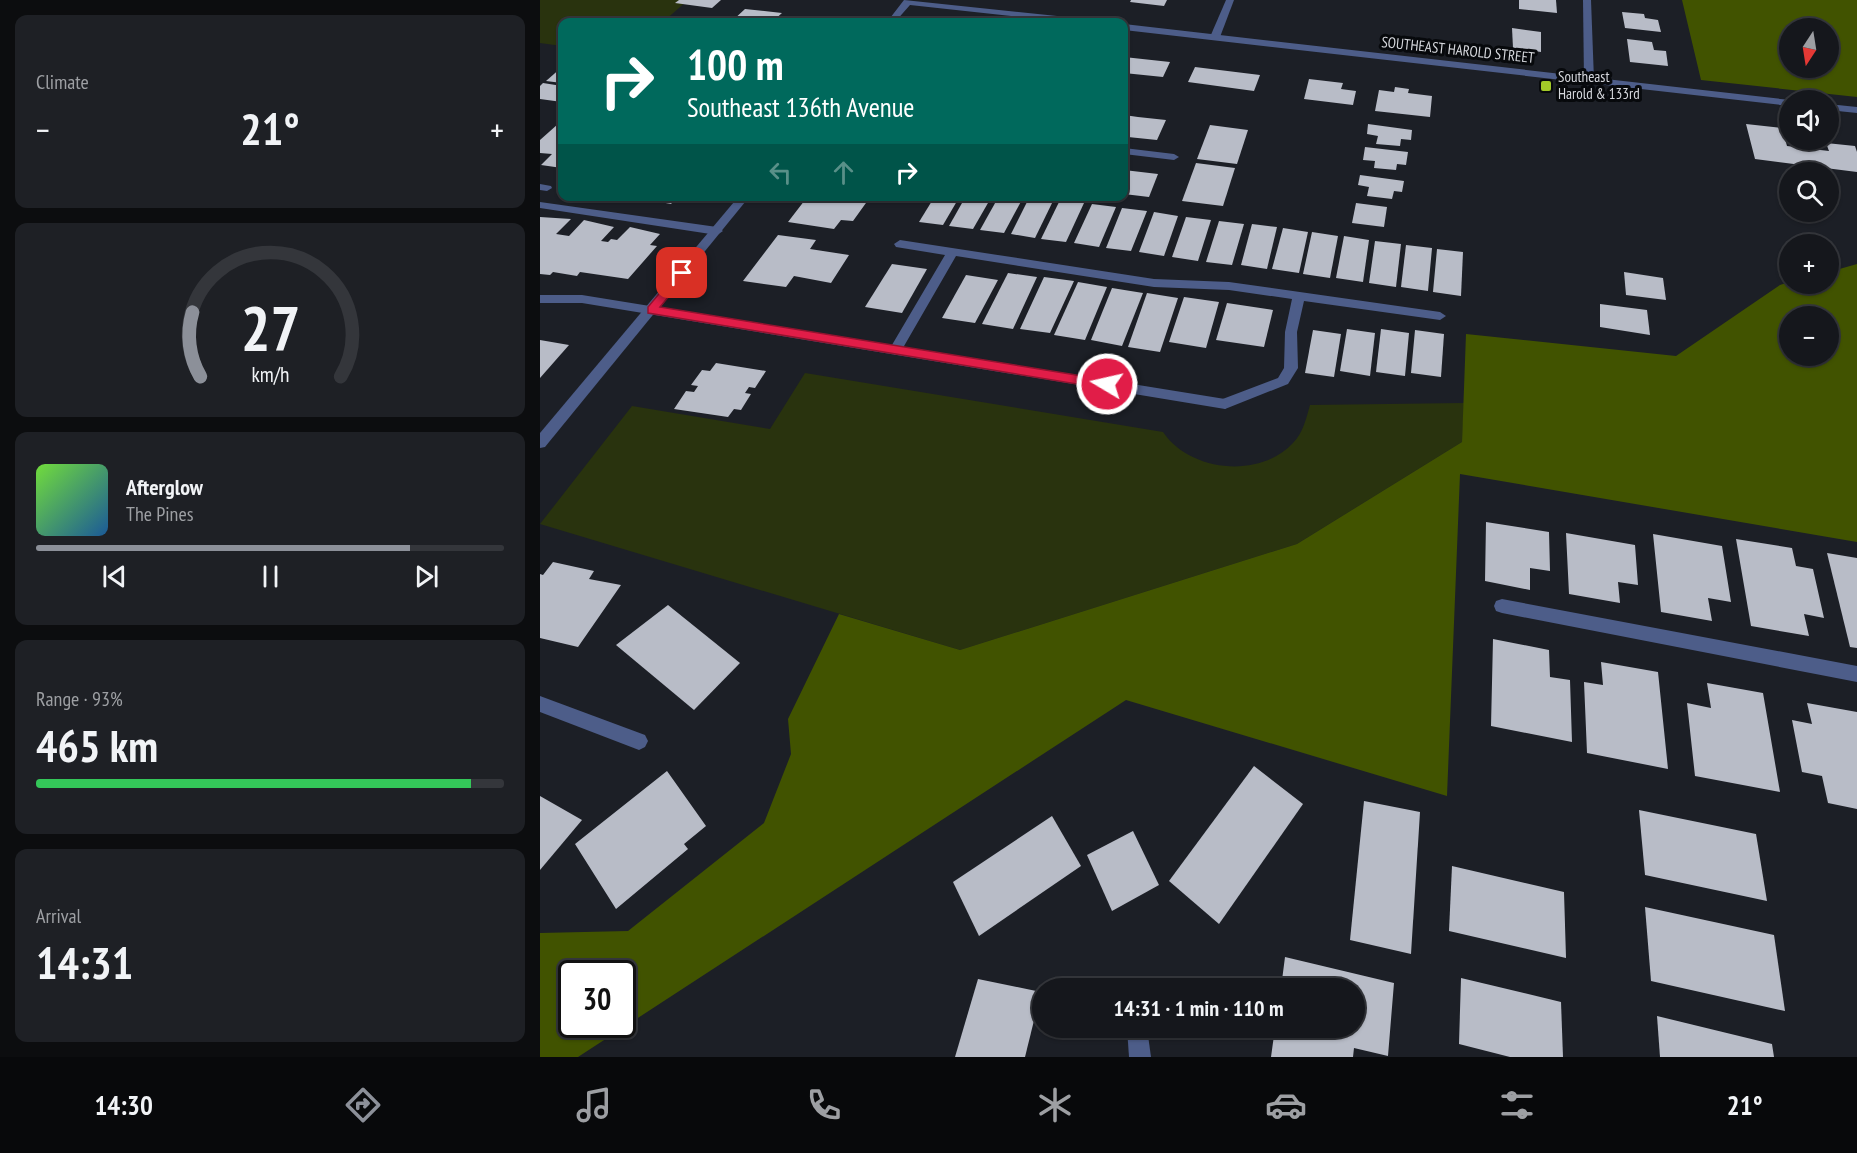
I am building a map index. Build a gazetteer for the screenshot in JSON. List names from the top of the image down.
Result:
{
  "streets": {
    "street": ["SOUTHEAST HAROLD STREET"]
  },
  "places": {
    "transit": ["Southeast Harold & 133rd"]
  },
  "north": "bottom",
  "page": {
    "tile": [
      "Climate",
      ["Range · 93%", "465 km"],
      ["Arrival", "14:31"]
    ],
    "map_buttons": ["+", "−"],
    "turn": ["100 m", "Southeast 136th Avenue"],
    "heat": ["−", "21°", "+"],
    "song": ["Afterglow", "The Pines"],
    "limit": "30",
    "trip": "14:31 · 1 min · 110 m",
    "tabs": ["14:30", "21°"],
    "gauge": ["27", "km/h"]
  }
}
